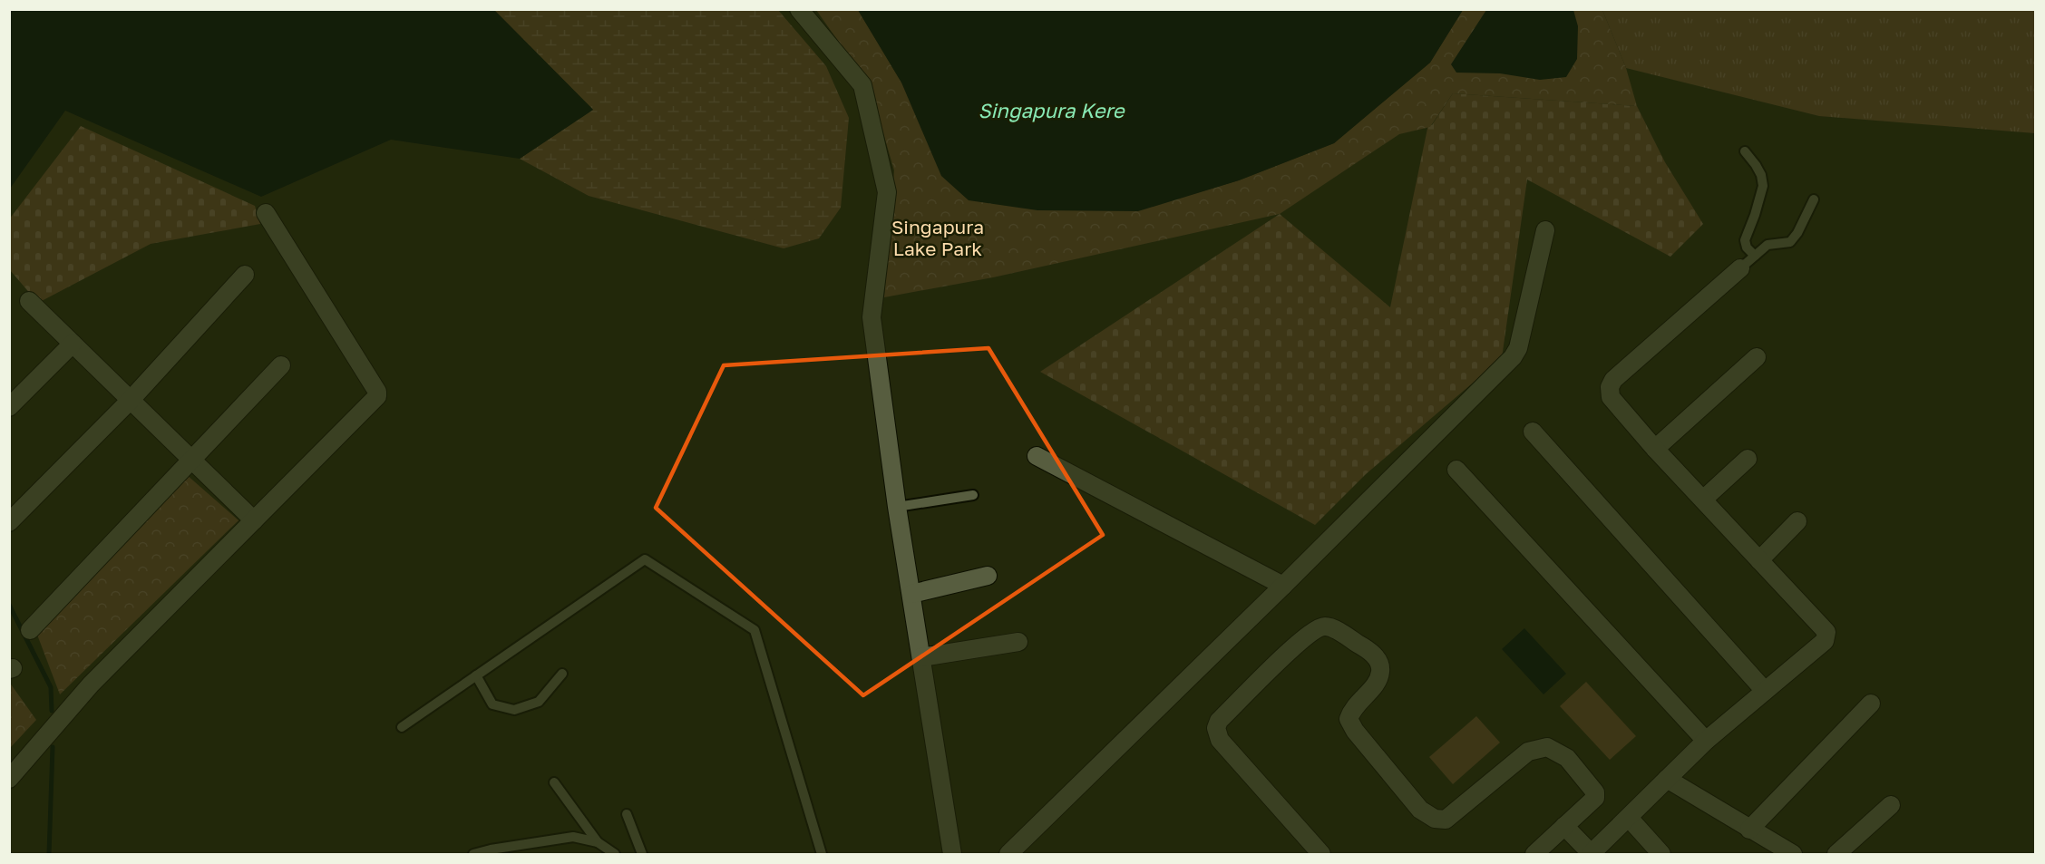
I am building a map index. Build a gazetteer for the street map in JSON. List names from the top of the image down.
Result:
{
  "water": ["Singapura Kere"],
  "parks": ["Singapura Lake Park"]
}
